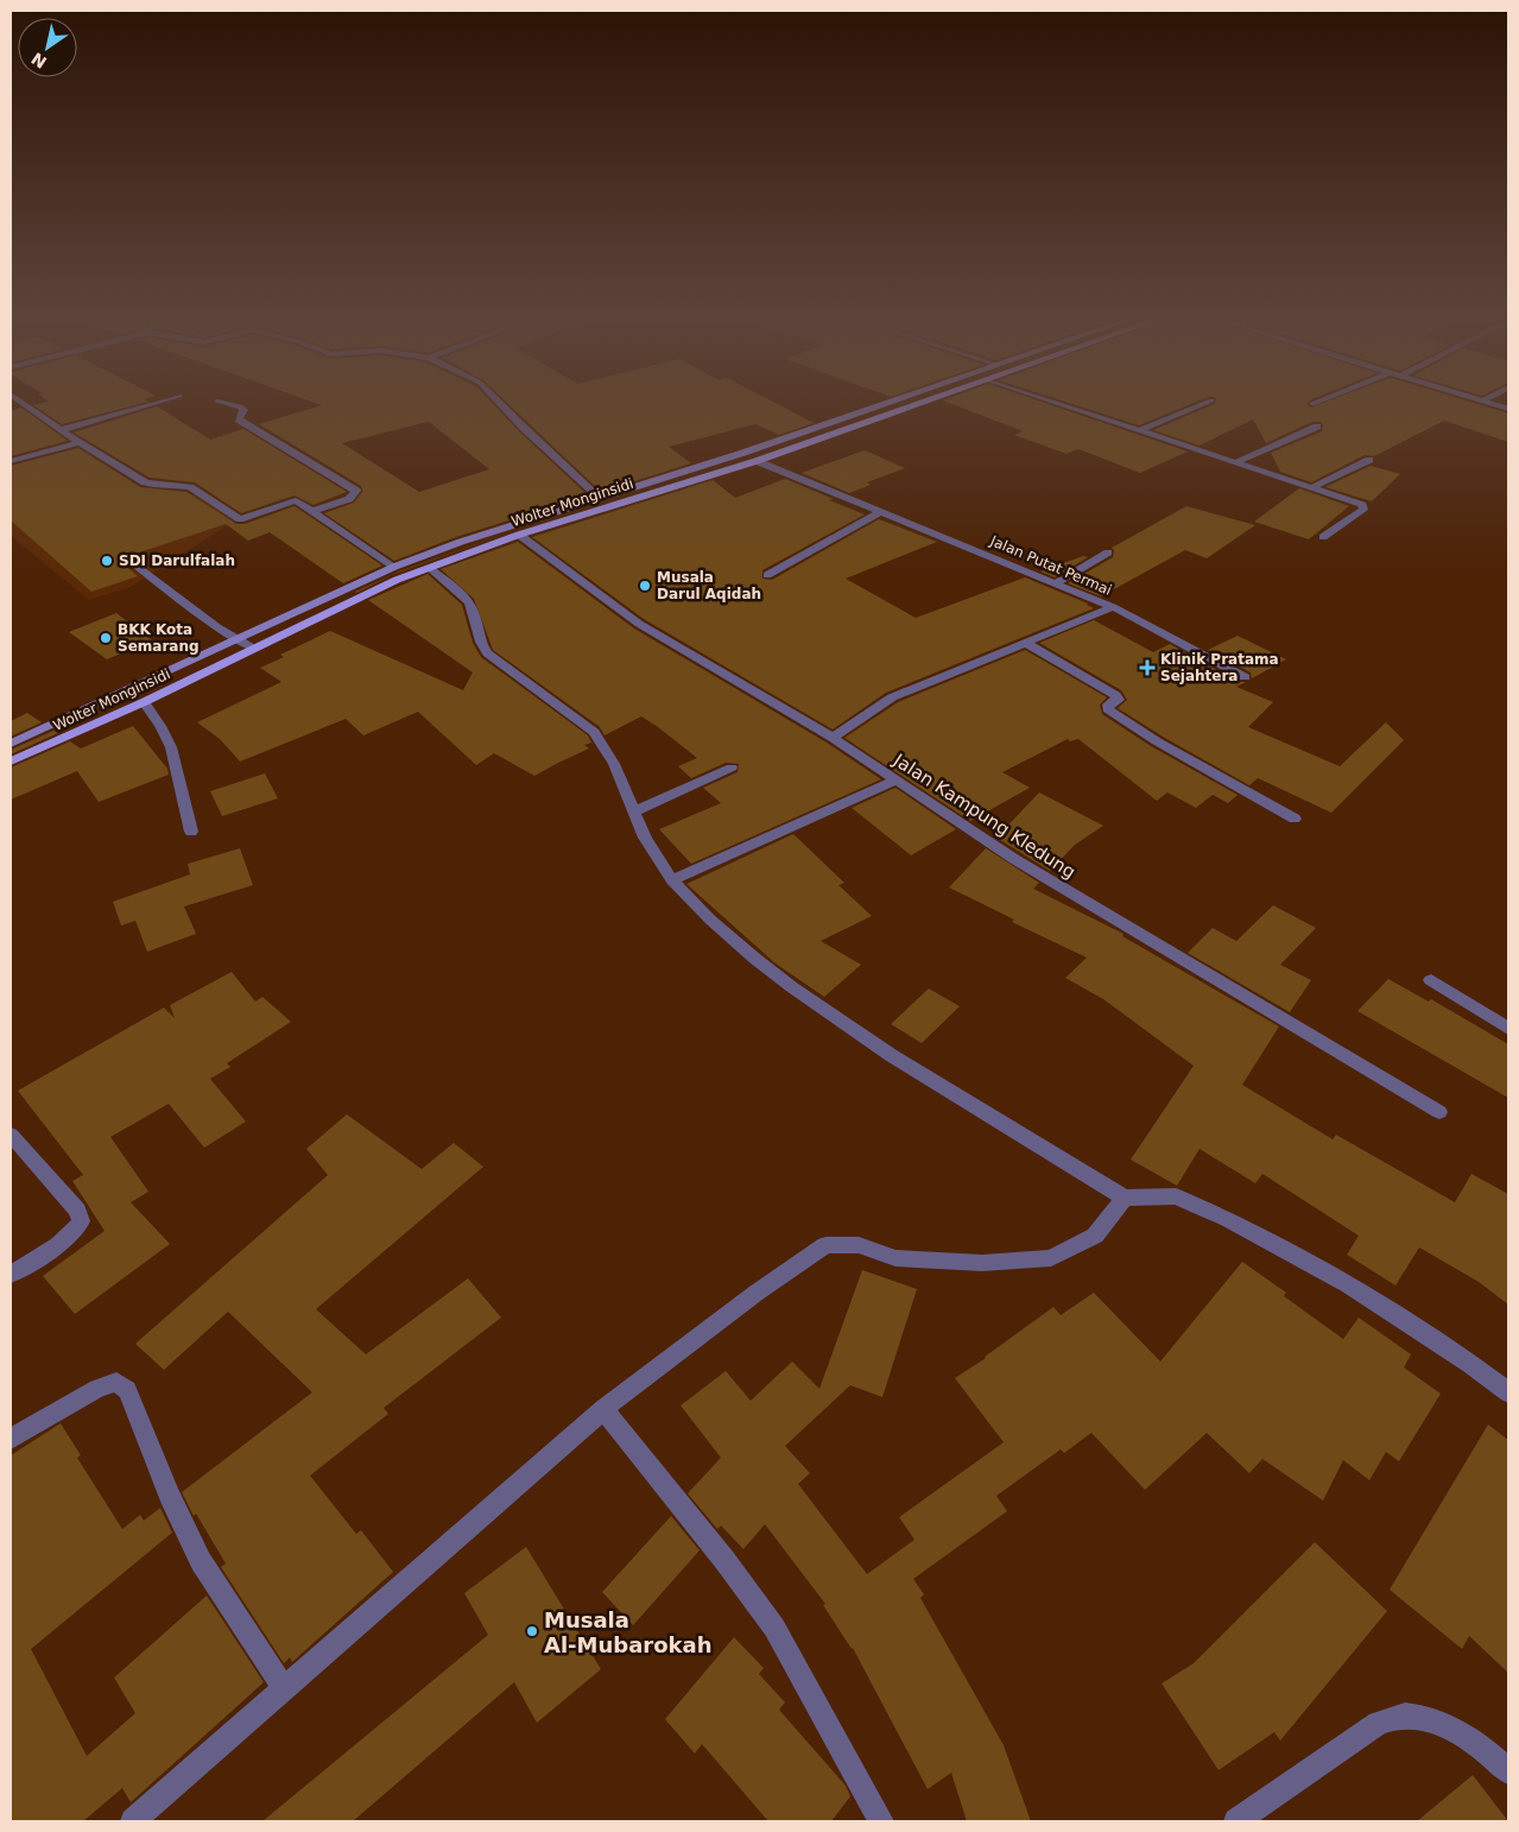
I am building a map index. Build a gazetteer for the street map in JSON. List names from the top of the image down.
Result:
{
  "streets": {
    "main road": ["Wolter Monginsidi"],
    "street": ["Jalan Putat Permai", "Jalan Kampung Kledung"]
  },
  "crossings": [
    ["Wolter Monginsidi", "Jalan Putat Permai"],
    ["Wolter Monginsidi", "Jalan Kampung Kledung"],
    ["Jalan Putat Permai", "Jalan Kampung Kledung"]
  ],
  "places": {
    "other": [
      "SDI Darulfalah",
      "Musala Darul Aqidah",
      "BKK Kota Semarang",
      "Musala Al-Mubarokah"
    ],
    "health": ["Klinik Pratama Sejahtera"]
  },
  "north": "bottom left"
}
